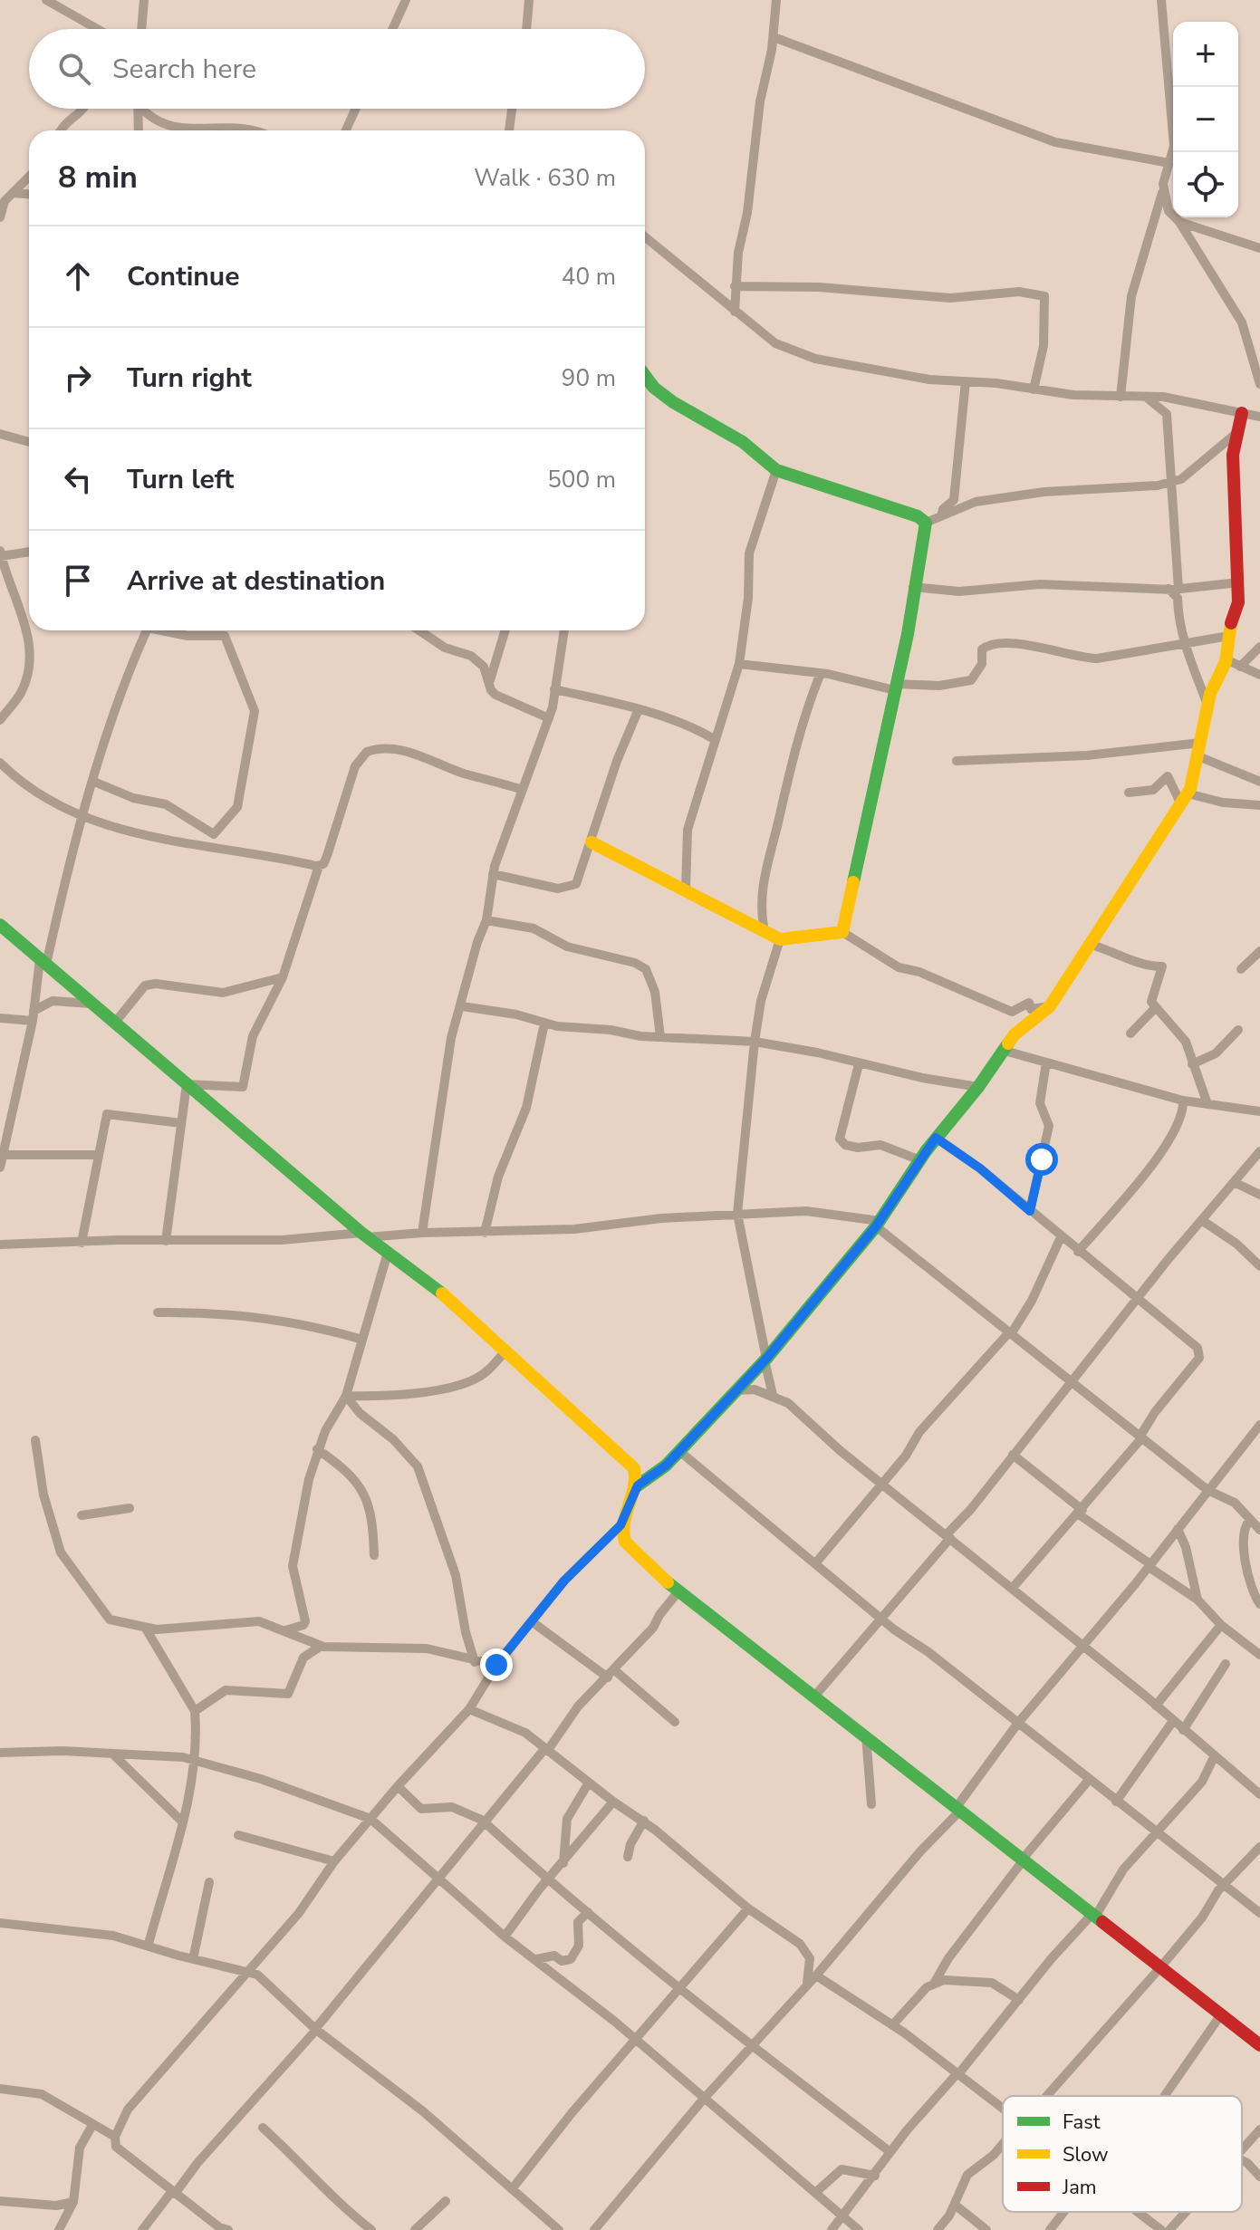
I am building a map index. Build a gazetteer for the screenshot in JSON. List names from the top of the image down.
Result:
{
  "legend": ["Fast", "Slow", "Jam"],
  "page": {
    "map_buttons": ["+", "−"],
    "search": "Search here",
    "heading": ["8 min", "Walk · 630 m"],
    "list": [
      ["Continue", "40 m"],
      ["Turn right", "90 m"],
      ["Turn left", "500 m"],
      "Arrive at destination"
    ]
  }
}
